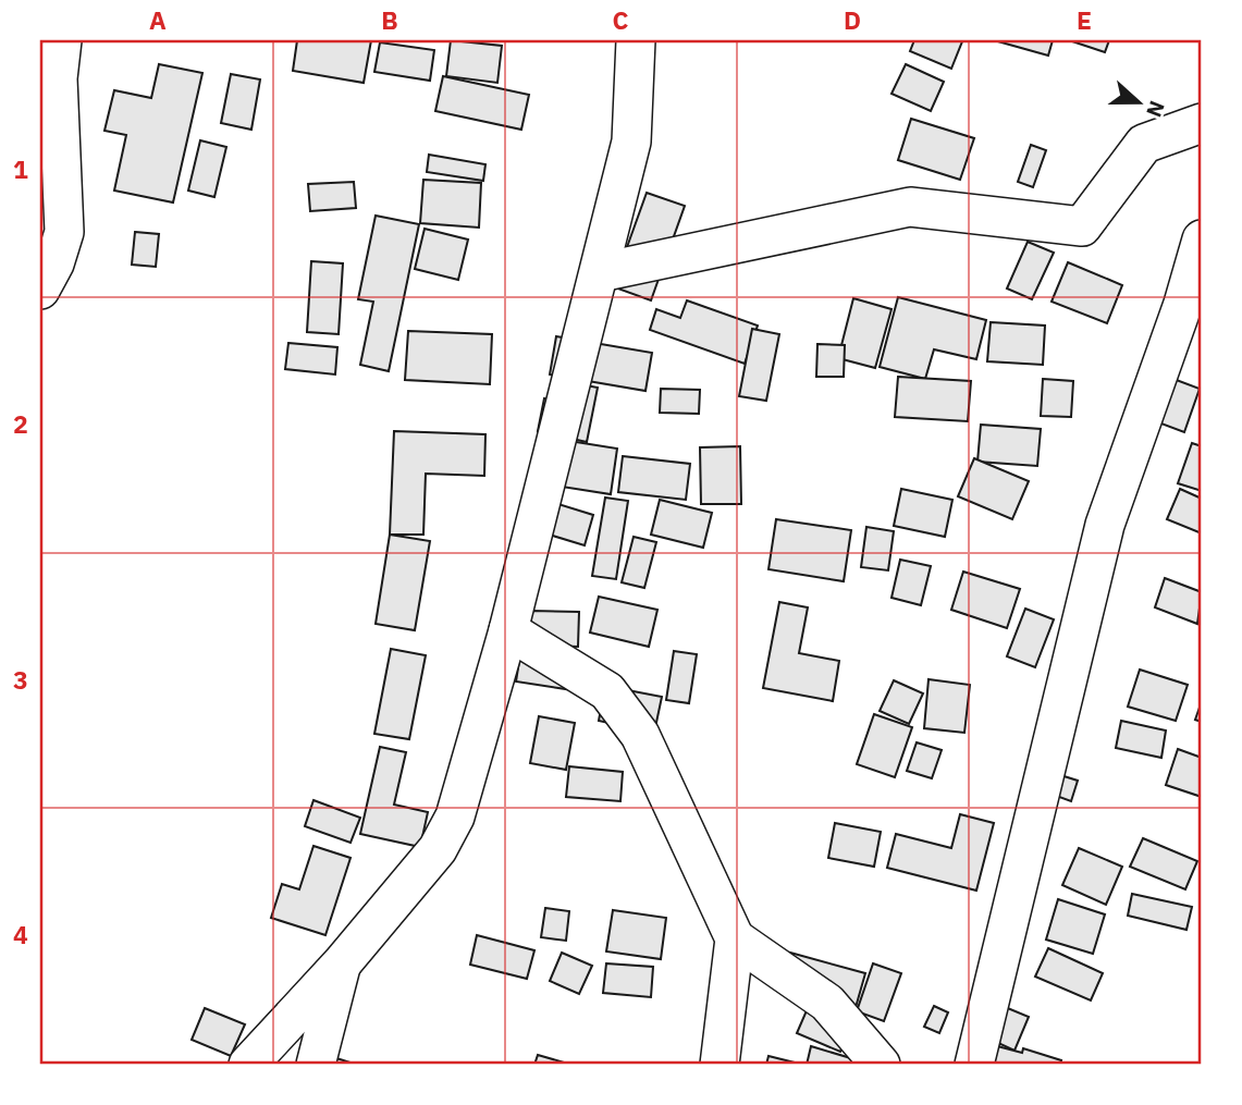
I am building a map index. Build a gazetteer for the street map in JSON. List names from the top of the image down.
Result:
{
  "north": "right",
  "grid": {
    "columns": [
      "A",
      "B",
      "C",
      "D",
      "E"
    ],
    "rows": [
      "1",
      "2",
      "3",
      "4"
    ]
  }
}
